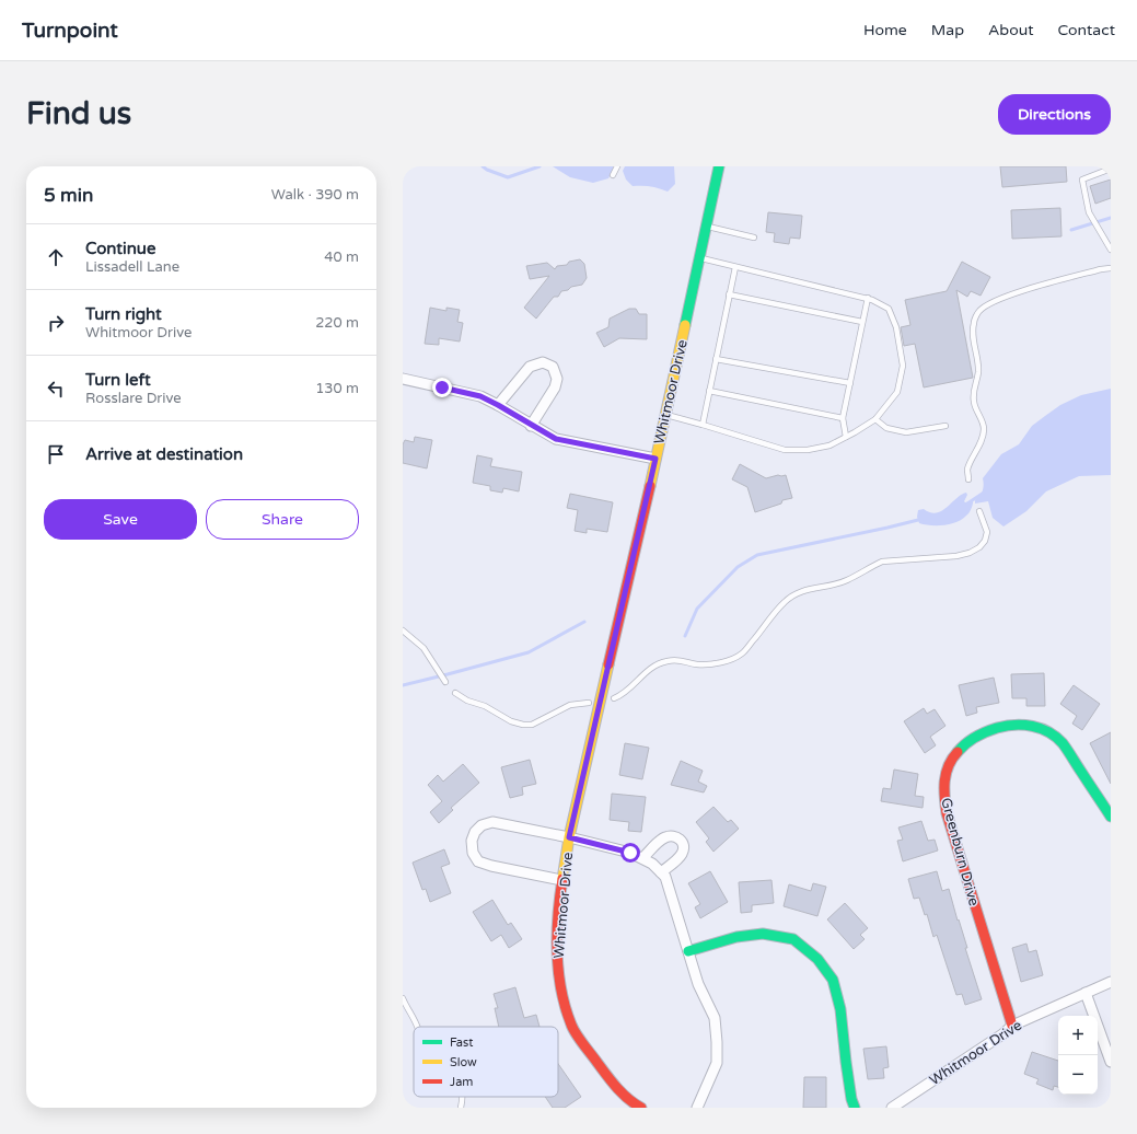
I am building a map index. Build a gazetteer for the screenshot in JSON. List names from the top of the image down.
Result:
{
  "streets": {
    "street": ["Whitmoor Drive", "Greenburn Drive"]
  },
  "crossings": [
    ["Whitmoor Drive", "Greenburn Drive"]
  ],
  "legend": ["Fast", "Slow", "Jam"],
  "page": {
    "header": "Turnpoint",
    "nav": [
      "Home",
      "Map",
      "About",
      "Contact"
    ],
    "buttons": [
      "Directions",
      ["Save", "Share"]
    ],
    "title": "Find us",
    "heading": ["5 min", "Walk · 390 m"],
    "list": [
      ["Continue", "Lissadell Lane", "40 m"],
      ["Turn right", "Whitmoor Drive", "220 m"],
      ["Turn left", "Rosslare Drive", "130 m"],
      "Arrive at destination"
    ],
    "map_buttons": ["+", "−"]
  }
}
